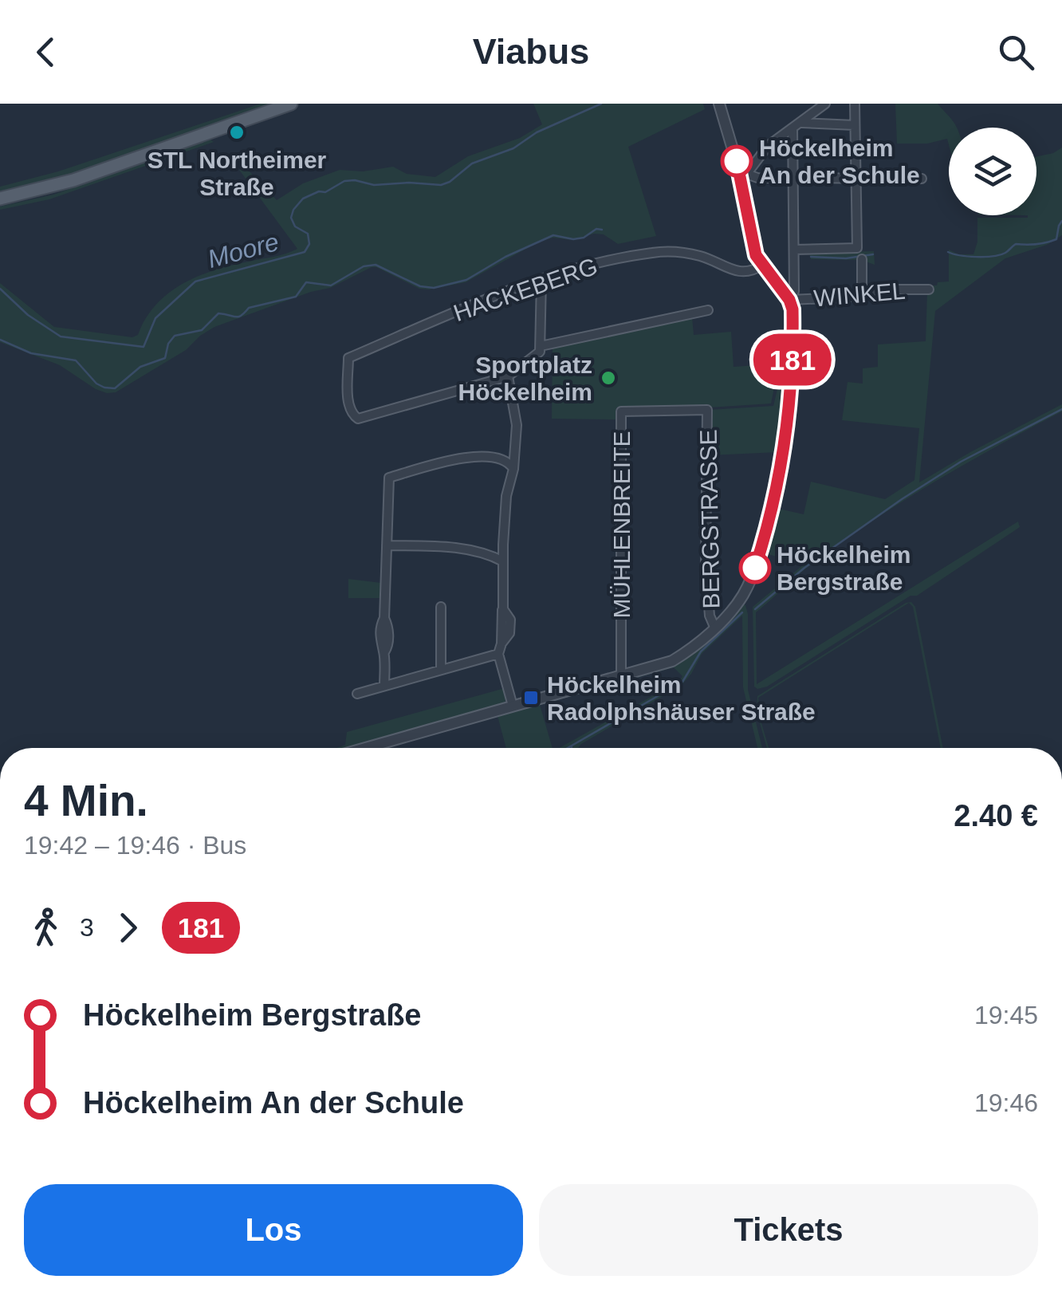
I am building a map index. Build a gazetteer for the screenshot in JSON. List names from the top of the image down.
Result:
{
  "streets": {
    "street": [
      "HACKEBERG",
      "WINKEL",
      "BERGSTRASSE",
      "MÜHLENBREITE"
    ]
  },
  "crossings": [
    ["BERGSTRASSE", "MÜHLENBREITE"]
  ],
  "water": ["Moore"],
  "places": {
    "other": [
      "STL Northeimer Straße",
      "Höckelheim An der Schule",
      "Sportplatz Höckelheim",
      "Höckelheim Bergstraße"
    ],
    "transit": ["Höckelheim Radolphshäuser Straße"]
  },
  "lines": ["bus line 181"],
  "page": {
    "header": "Viabus",
    "on_map": "181",
    "heading": ["4 Min.", "19:42 – 19:46 · Bus", "2.40 €"],
    "legs": ["3", "181"],
    "list": [
      {
        "name": "Höckelheim Bergstraße",
        "value": "19:45"
      },
      {
        "name": "Höckelheim An der Schule",
        "value": "19:46"
      }
    ],
    "buttons": ["Los", "Tickets"]
  }
}
